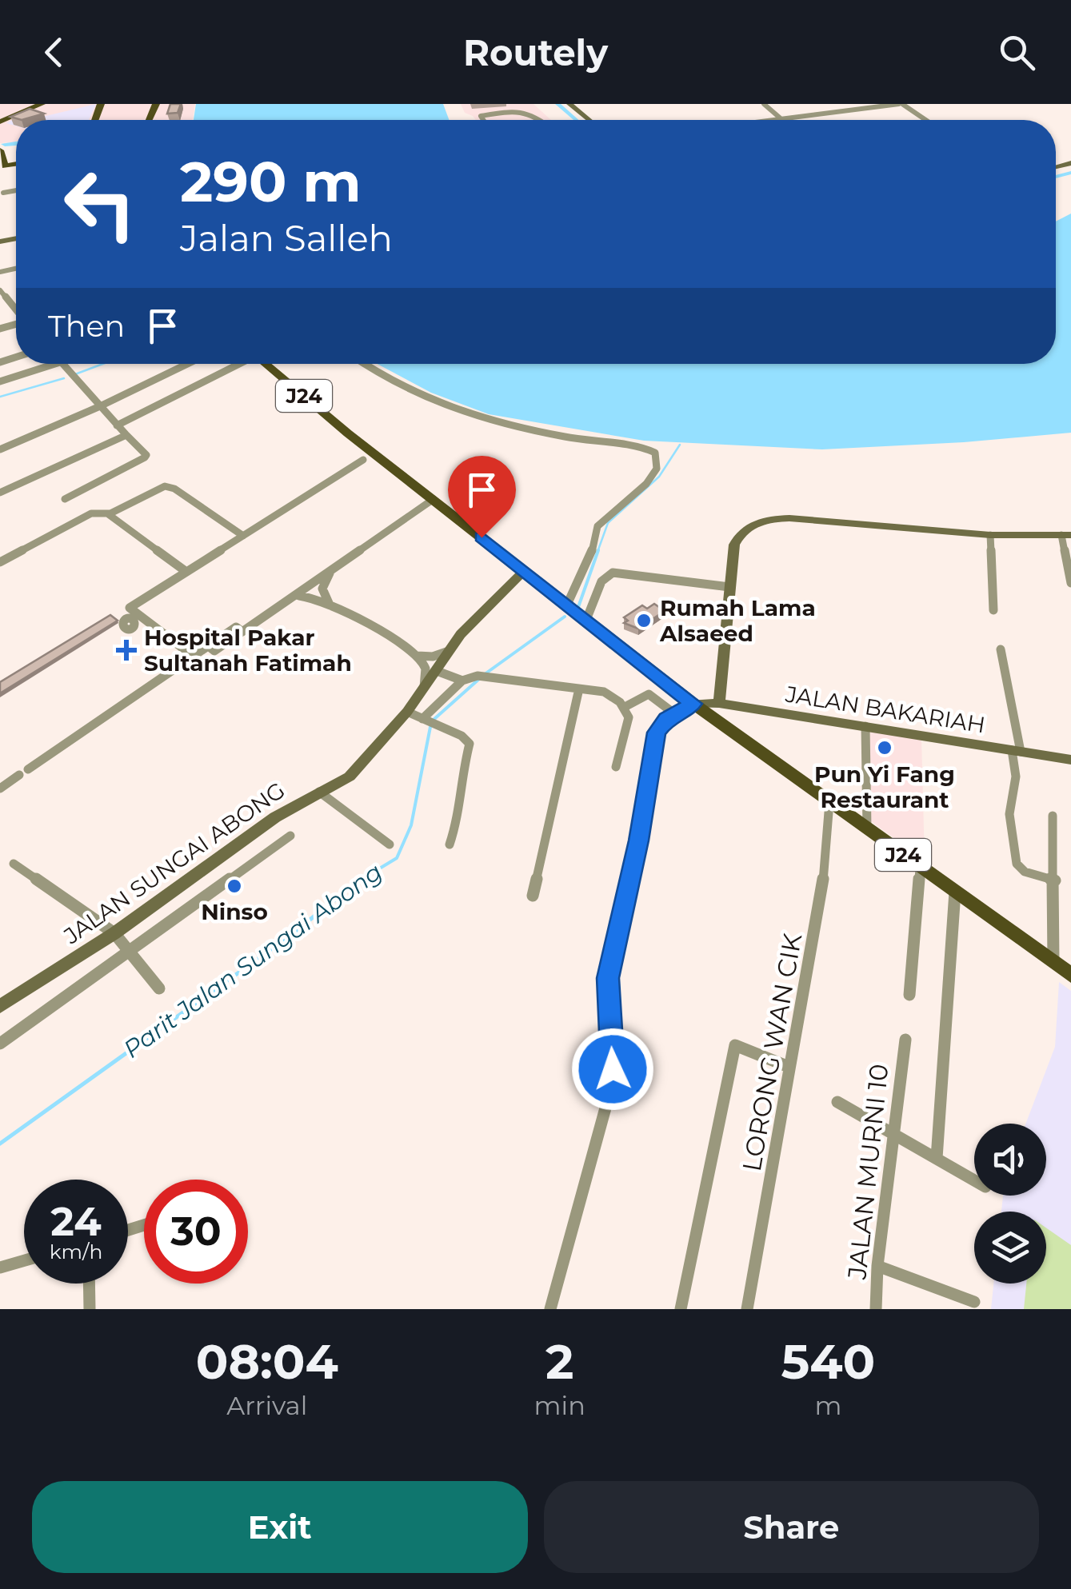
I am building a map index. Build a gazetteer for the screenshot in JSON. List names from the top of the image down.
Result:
{
  "streets": {
    "main road": ["J24"],
    "street": [
      "JALAN BAKARIAH",
      "JALAN SUNGAI ABONG",
      "LORONG WAN CIK",
      "JALAN MURNI 10"
    ]
  },
  "crossings": [
    ["J24", "JALAN BAKARIAH"],
    ["J24", "JALAN SUNGAI ABONG"],
    ["J24", "LORONG WAN CIK"]
  ],
  "water": ["Parit Jalan Sungai Abong"],
  "places": {
    "other": ["Rumah Lama Alsaeed", "Pun Yi Fang Restaurant", "Ninso"],
    "health": ["Hospital Pakar Sultanah Fatimah"]
  },
  "page": {
    "header": "Routely",
    "turn": ["290 m", "Jalan Salleh"],
    "then": "Then",
    "speed": "24 km/h",
    "limit": "30",
    "eta": [
      "08:04",
      "Arrival",
      "2",
      "min",
      "540",
      "m"
    ],
    "buttons": ["Exit", "Share"]
  }
}
